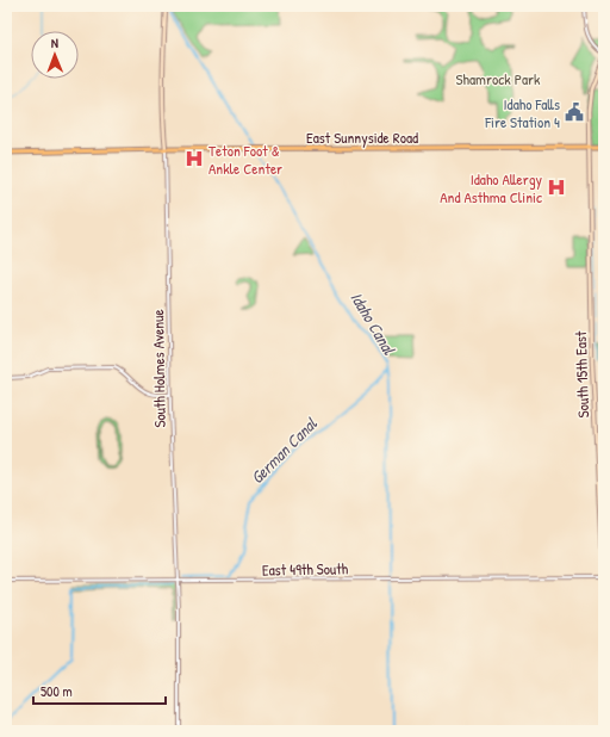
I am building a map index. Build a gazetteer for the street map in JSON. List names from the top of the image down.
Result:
{
  "streets": {
    "main road": ["East Sunnyside Road", "South Holmes Avenue", "South 15th East"],
    "street": ["East 49th South"]
  },
  "crossings": [
    ["East Sunnyside Road", "South Holmes Avenue"],
    ["East Sunnyside Road", "South 15th East"],
    ["South Holmes Avenue", "East 49th South"],
    ["South 15th East", "East 49th South"]
  ],
  "water": ["Idaho Canal", "German Canal"],
  "parks": ["Shamrock Park"],
  "places": {
    "public building": ["Idaho Falls Fire Station 4"],
    "hospital": ["Teton Foot & Ankle Center", "Idaho Allergy And Asthma Clinic"]
  },
  "scale_bar": "500 m",
  "north": "top"
}
